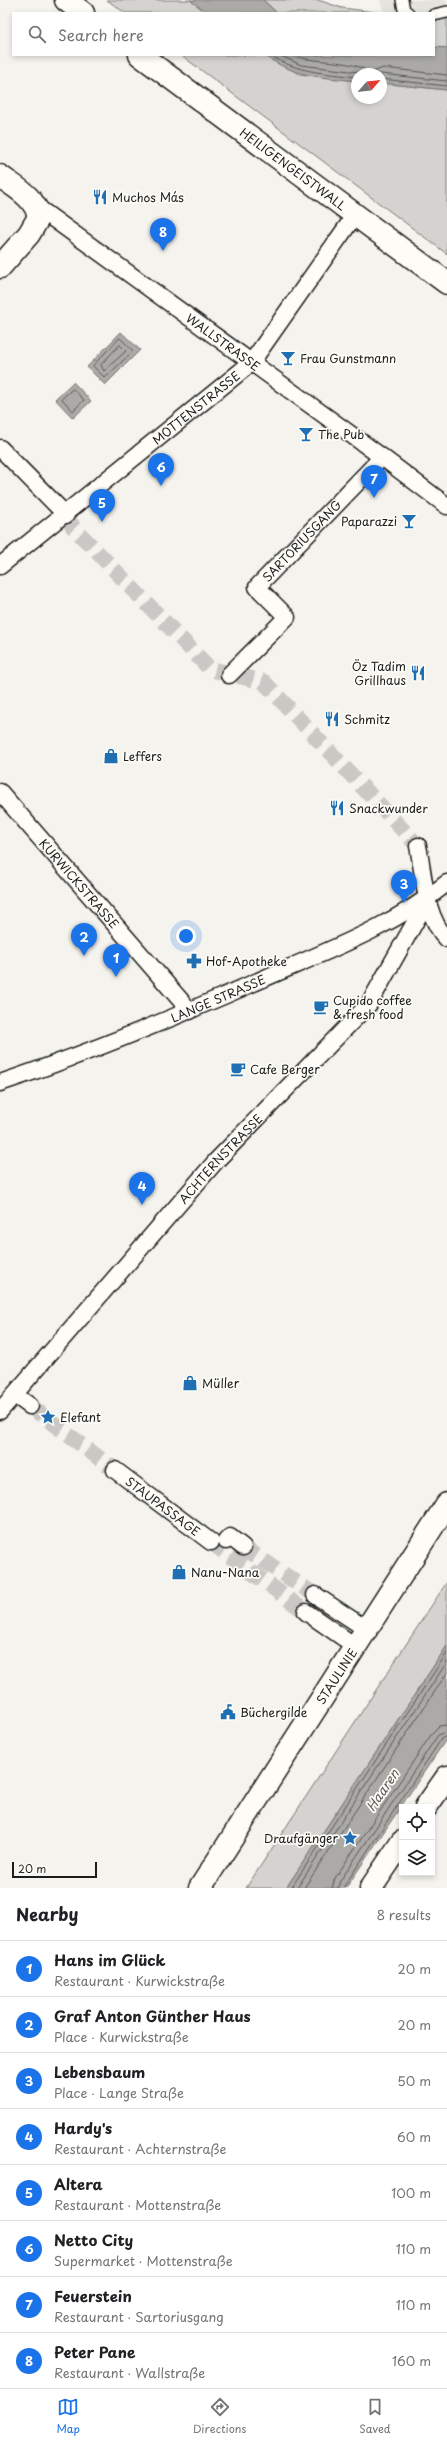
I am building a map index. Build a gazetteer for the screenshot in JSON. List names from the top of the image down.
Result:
{
  "streets": {
    "street": [
      "HEILIGENGEISTWALL",
      "WALLSTRASSE",
      "MOTTENSTRASSE",
      "SARTORIUSGANG",
      "KURWICKSTRASSE",
      "LANGE STRASSE",
      "ACHTERNSTRASSE",
      "STAUPASSAGE",
      "STAULINIE"
    ]
  },
  "crossings": [
    ["HEILIGENGEISTWALL", "MOTTENSTRASSE"],
    ["WALLSTRASSE", "MOTTENSTRASSE"],
    ["WALLSTRASSE", "SARTORIUSGANG"],
    ["KURWICKSTRASSE", "LANGE STRASSE"],
    ["LANGE STRASSE", "ACHTERNSTRASSE"]
  ],
  "water": ["Haaren"],
  "places": {
    "restaurant": [
      "Muchos Más",
      "Öz Tadim Grillhaus",
      "Schmitz",
      "Snackwunder"
    ],
    "bar": ["Frau Gunstmann", "The Pub", "Paparazzi"],
    "shop": ["Leffers", "Müller", "Nanu-Nana"],
    "pharmacy": ["Hof-Apotheke"],
    "cafe": ["Cupido coffee & fresh food", "Cafe Berger"],
    "place": ["Elefant", "Draufgänger"],
    "public building": ["Büchergilde"]
  },
  "scale_bar": "20 m",
  "north": "top right",
  "page": {
    "search": "Search here",
    "pins": [
      "8",
      "6",
      "7",
      "5",
      "3",
      "2",
      "1",
      "4"
    ],
    "scale": "20 m",
    "heading": ["Nearby", "8 results"],
    "list": [
      {
        "mark": "1",
        "name": "Hans im Glück",
        "note": "Restaurant · Kurwickstraße",
        "value": "20 m"
      },
      {
        "mark": "2",
        "name": "Graf Anton Günther Haus",
        "note": "Place · Kurwickstraße",
        "value": "20 m"
      },
      {
        "mark": "3",
        "name": "Lebensbaum",
        "note": "Place · Lange Straße",
        "value": "50 m"
      },
      {
        "mark": "4",
        "name": "Hardy's",
        "note": "Restaurant · Achternstraße",
        "value": "60 m"
      },
      {
        "mark": "5",
        "name": "Altera",
        "note": "Restaurant · Mottenstraße",
        "value": "100 m"
      },
      {
        "mark": "6",
        "name": "Netto City",
        "note": "Supermarket · Mottenstraße",
        "value": "110 m"
      },
      {
        "mark": "7",
        "name": "Feuerstein",
        "note": "Restaurant · Sartoriusgang",
        "value": "110 m"
      },
      {
        "mark": "8",
        "name": "Peter Pane",
        "note": "Restaurant · Wallstraße",
        "value": "160 m"
      }
    ],
    "nav": ["Map", "Directions", "Saved"]
  }
}
